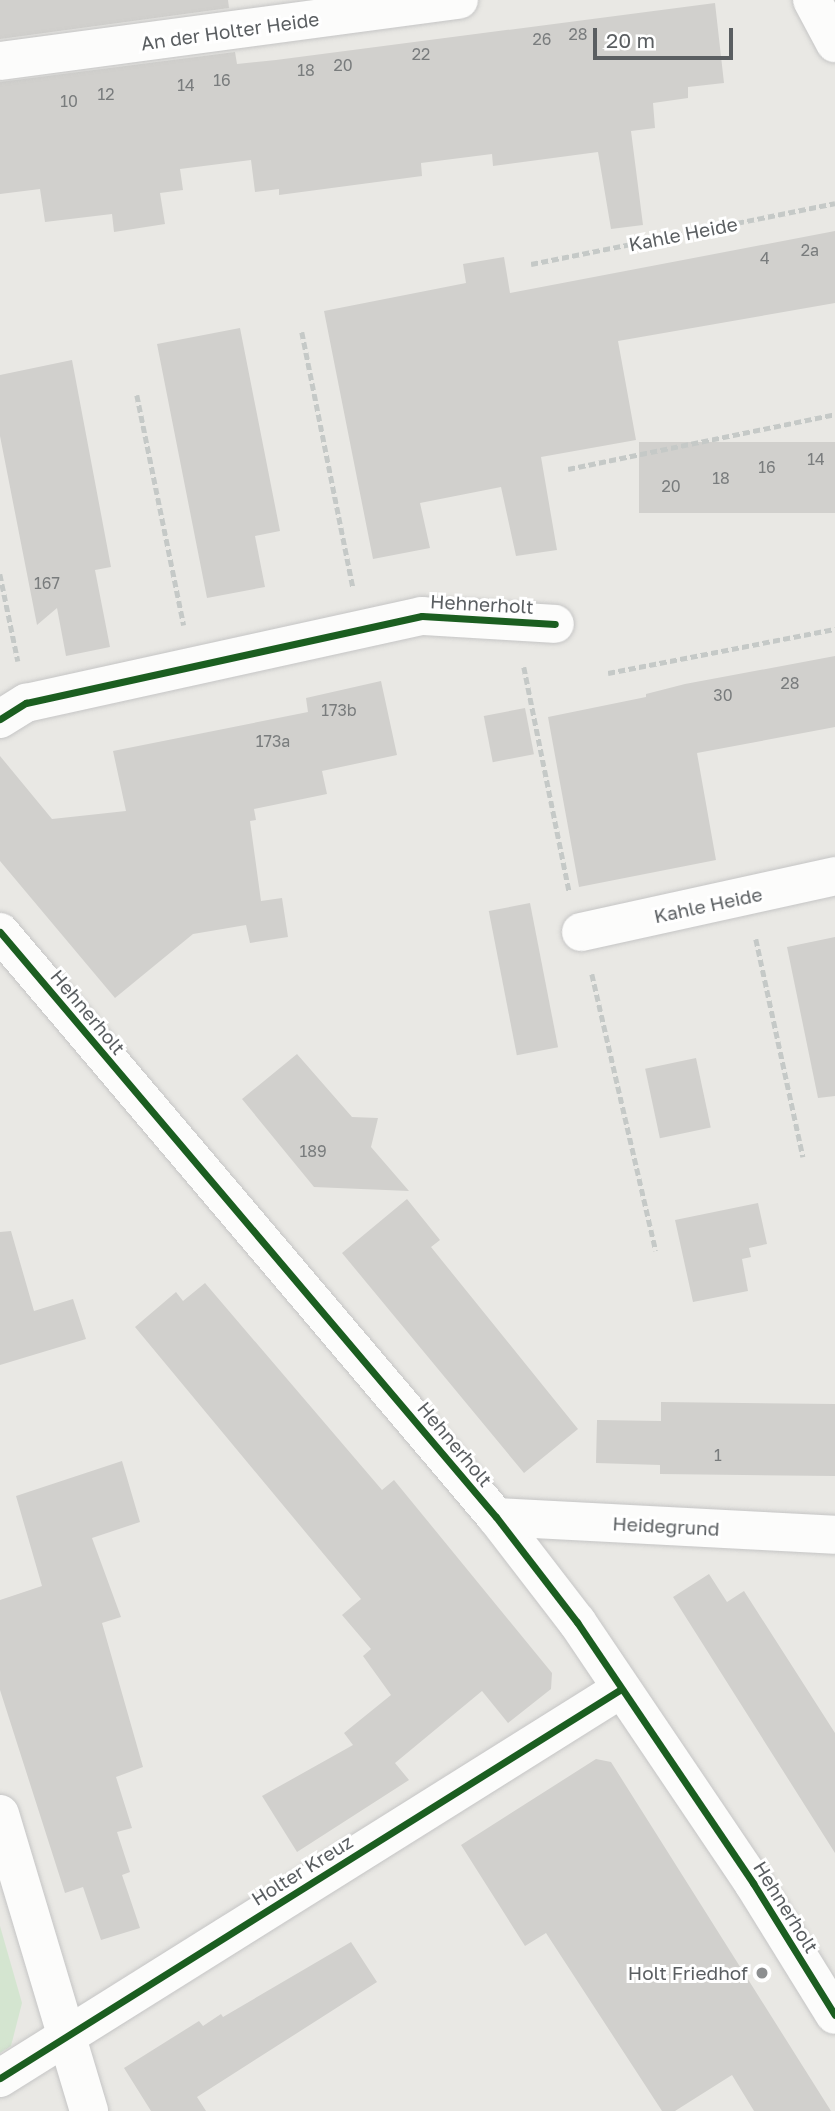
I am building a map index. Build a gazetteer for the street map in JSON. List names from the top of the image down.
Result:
{
  "streets": {
    "street": [
      "An der Holter Heide",
      "Kahle Heide",
      "Hehnerholt",
      "Heidegrund",
      "Holter Kreuz"
    ]
  },
  "crossings": [
    ["Hehnerholt", "Heidegrund"],
    ["Hehnerholt", "Holter Kreuz"]
  ],
  "places": ["Holt Friedhof"],
  "house_numbers": [
    "28",
    "26",
    "22",
    "20",
    "18",
    "16",
    "14",
    "12",
    "10",
    "2a",
    "4",
    "14",
    "16",
    "18",
    "20",
    "167",
    "28",
    "30",
    "173b",
    "173a",
    "189",
    "1"
  ],
  "scale_bar": "20 m"
}
